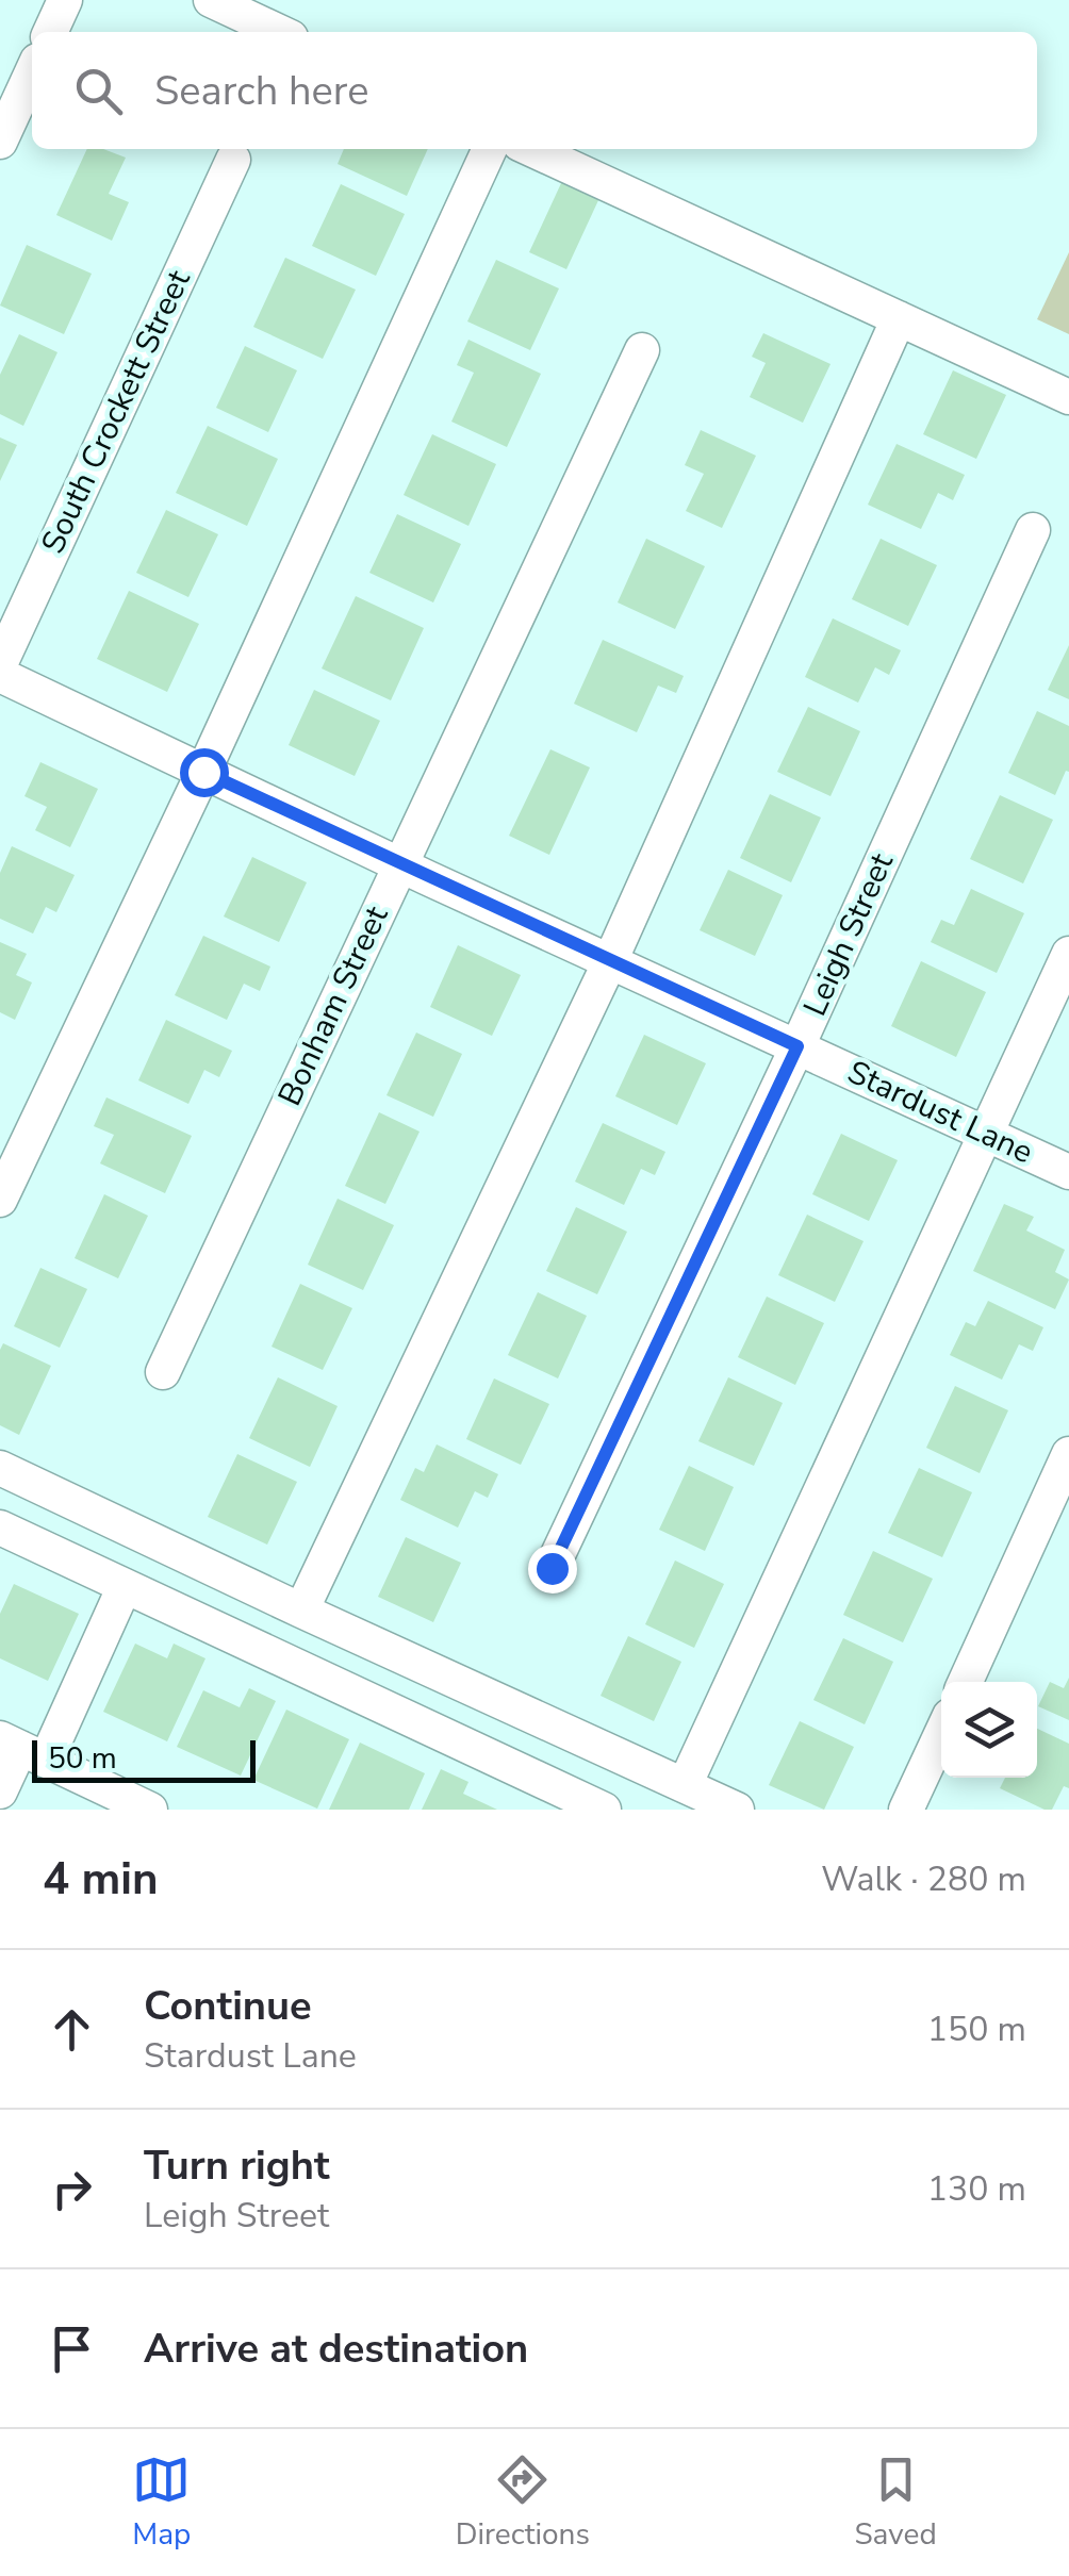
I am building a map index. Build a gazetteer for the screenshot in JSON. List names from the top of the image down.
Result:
{
  "streets": {
    "street": [
      "South Crockett Street",
      "Leigh Street",
      "Bonham Street",
      "Stardust Lane"
    ]
  },
  "crossings": [
    ["Leigh Street", "Stardust Lane"],
    ["Bonham Street", "Stardust Lane"]
  ],
  "scale_bar": "50 m",
  "page": {
    "search": "Search here",
    "scale": "50 m",
    "heading": ["4 min", "Walk · 280 m"],
    "list": [
      ["Continue", "Stardust Lane", "150 m"],
      ["Turn right", "Leigh Street", "130 m"],
      "Arrive at destination"
    ],
    "nav": ["Map", "Directions", "Saved"]
  }
}
